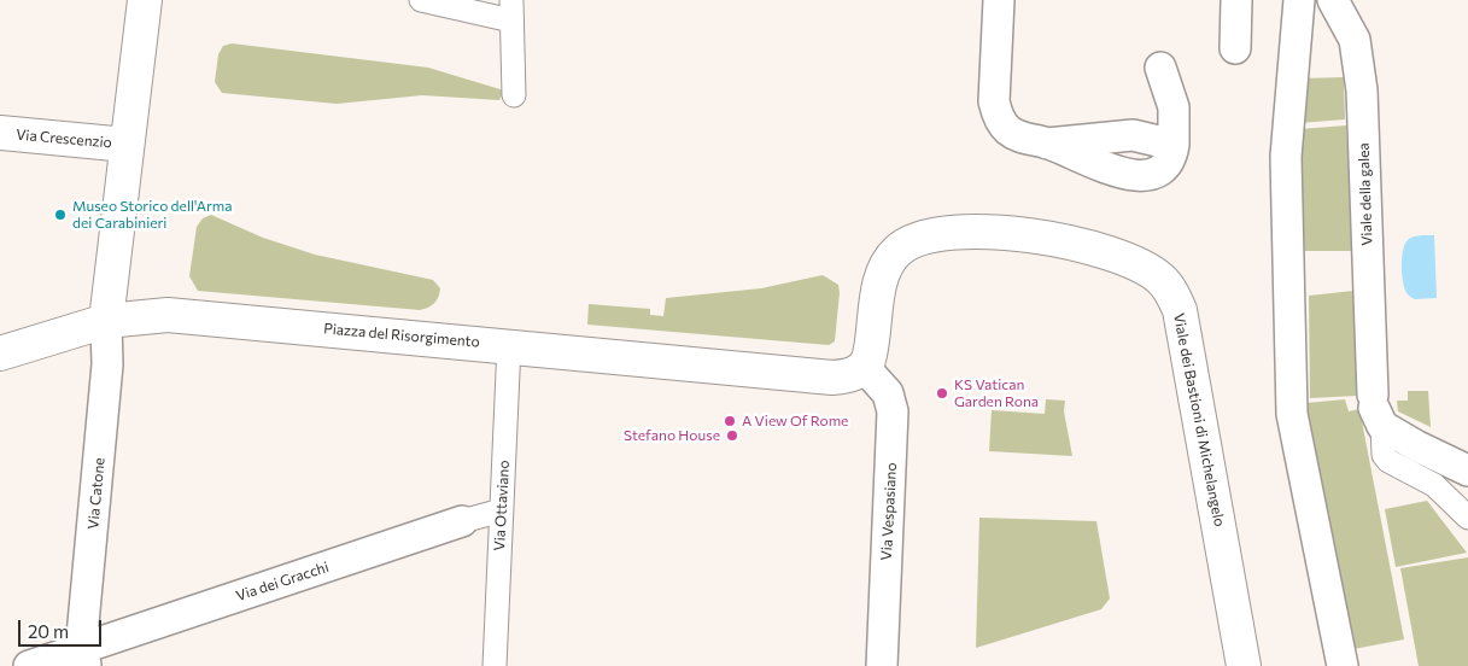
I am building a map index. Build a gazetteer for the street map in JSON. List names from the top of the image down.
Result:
{
  "streets": {
    "main road": ["Via Crescenzio", "Piazza del Risorgimento", "Viale dei Bastioni di Michelangelo"],
    "street": [
      "Viale della galea",
      "Via Catone",
      "Via Ottaviano",
      "Via Vespasiano",
      "Via dei Gracchi"
    ]
  },
  "crossings": [
    ["Piazza del Risorgimento", "Viale dei Bastioni di Michelangelo"],
    ["Piazza del Risorgimento", "Via Catone"],
    ["Piazza del Risorgimento", "Via Ottaviano"],
    ["Piazza del Risorgimento", "Via Vespasiano"],
    ["Viale dei Bastioni di Michelangelo", "Via Vespasiano"],
    ["Via Catone", "Via dei Gracchi"],
    ["Via Ottaviano", "Via dei Gracchi"]
  ],
  "places": [
    "Museo Storico dell'Arma dei Carabinieri",
    "KS Vatican Garden Rona",
    "A View Of Rome",
    "Stefano House"
  ],
  "scale_bar": "20 m"
}
